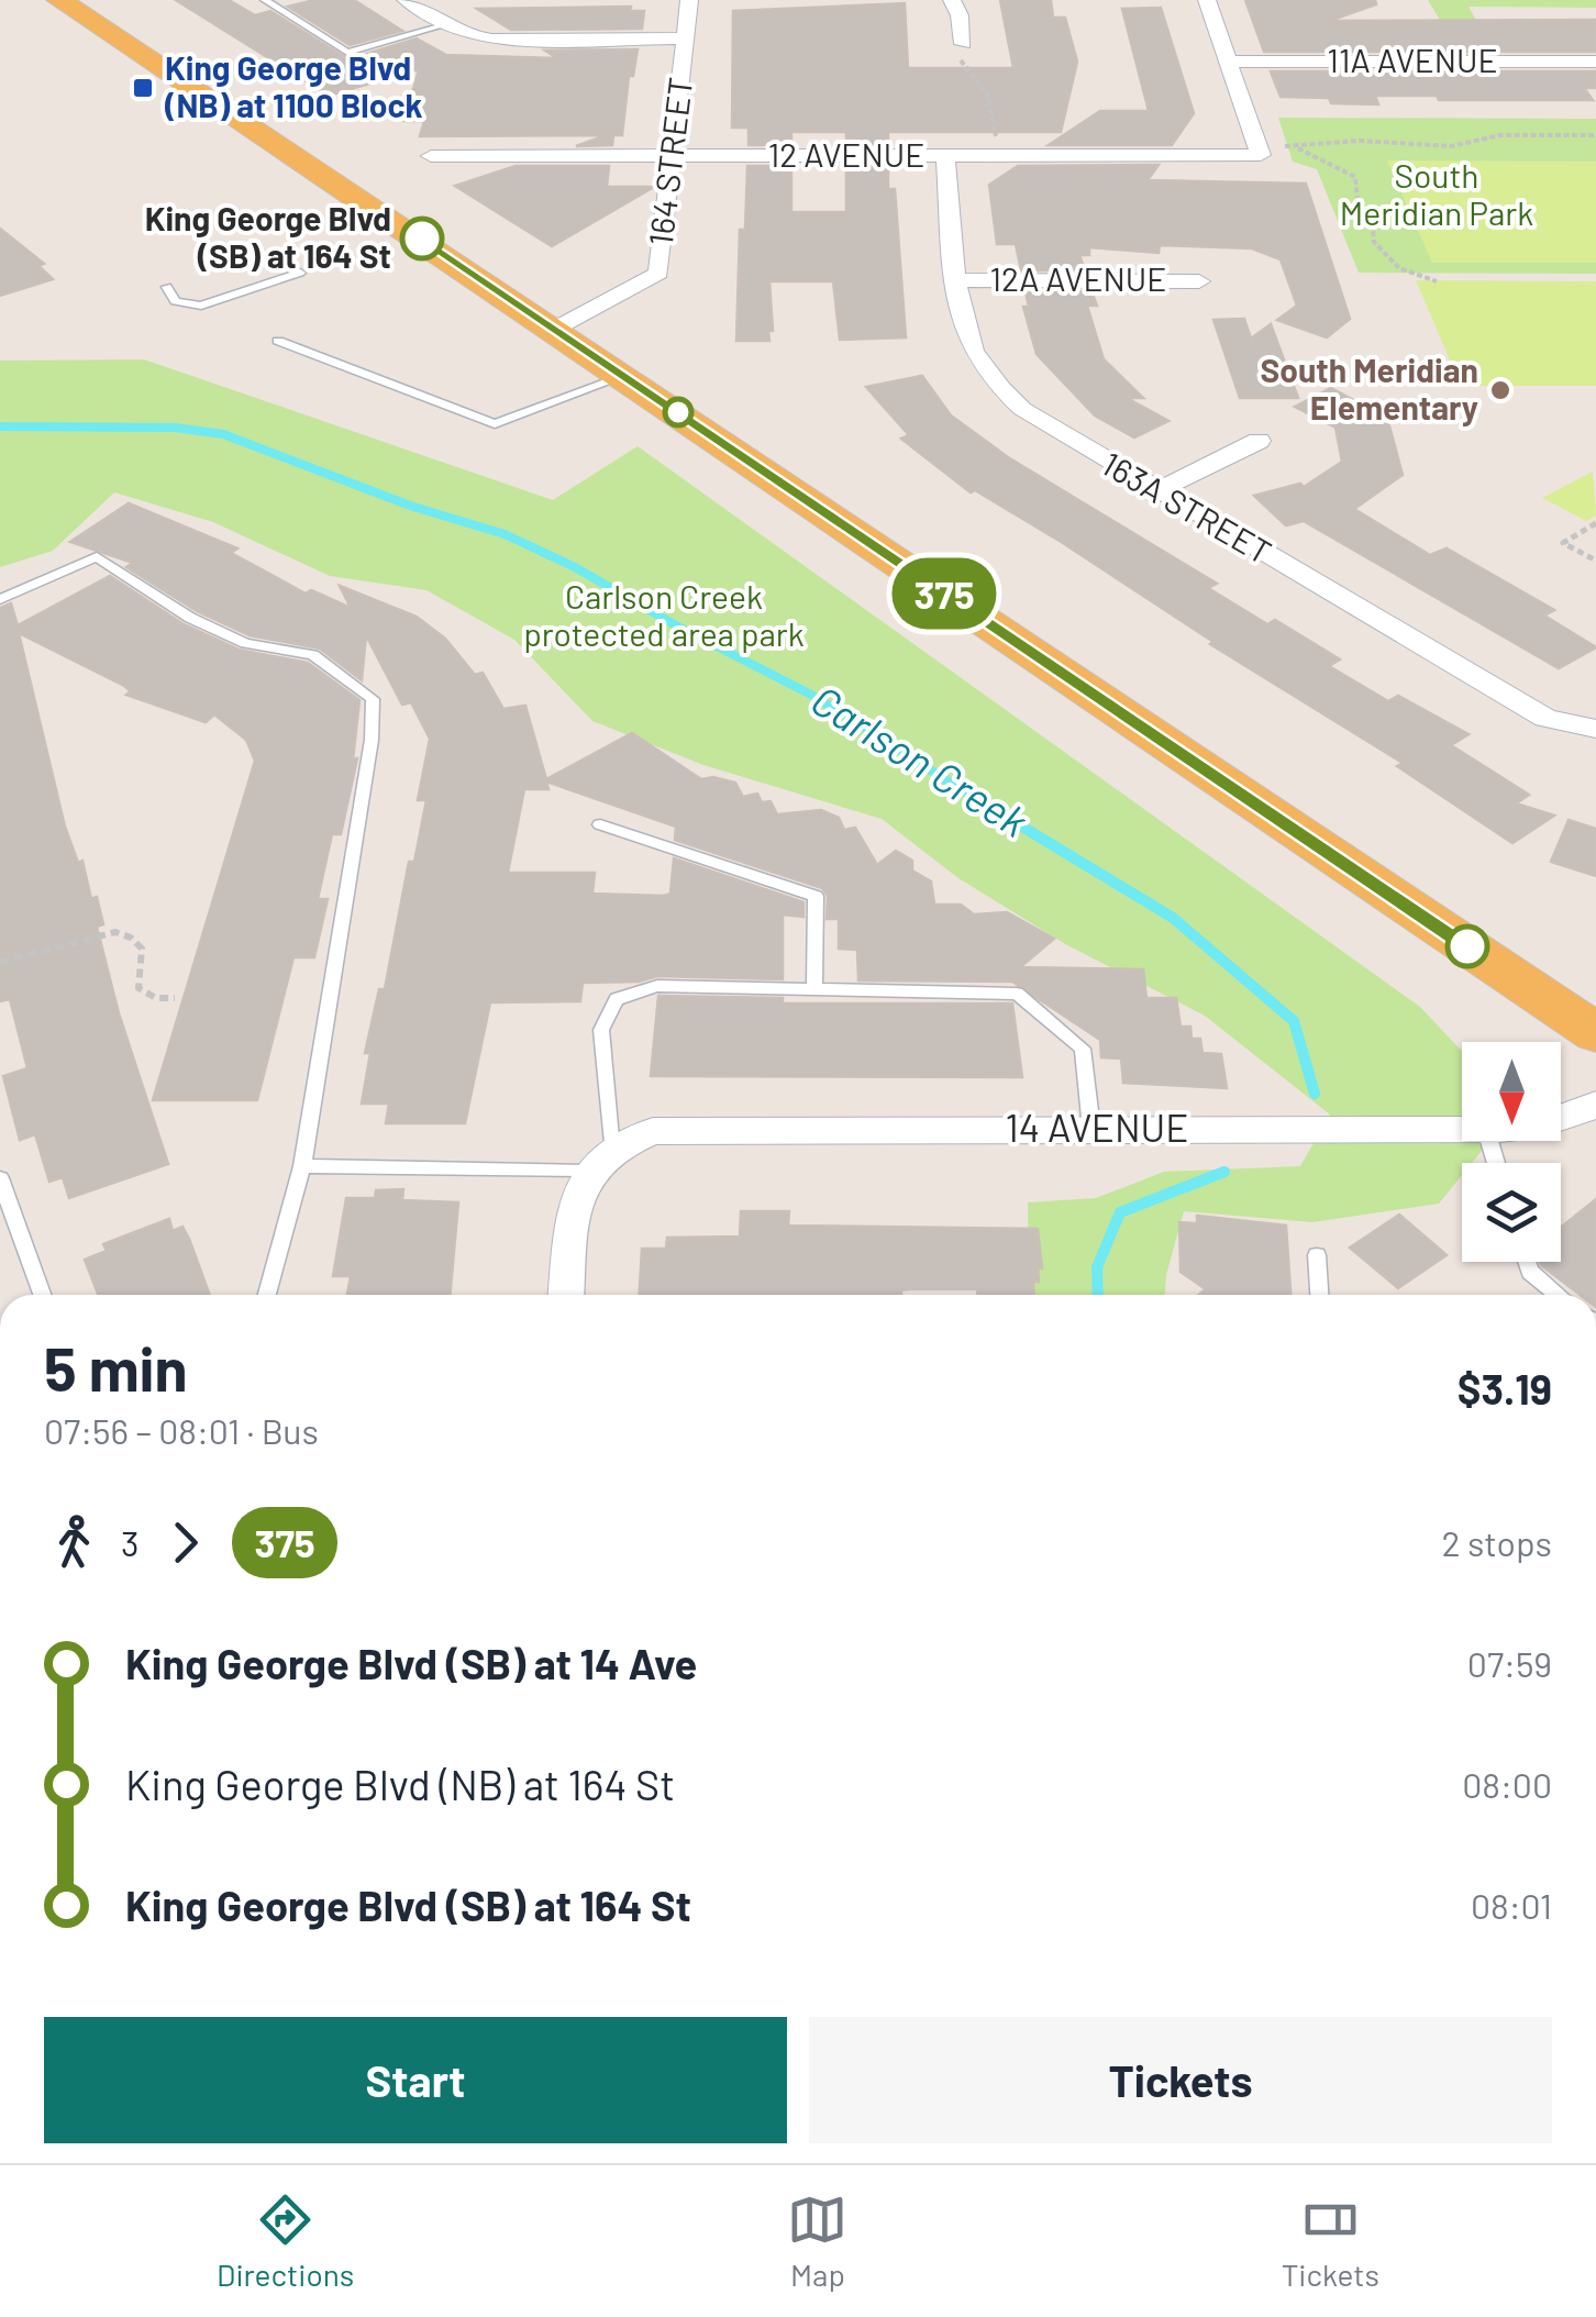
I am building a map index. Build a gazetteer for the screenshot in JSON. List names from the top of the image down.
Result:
{
  "streets": {
    "street": [
      "11A AVENUE",
      "12 AVENUE",
      "164 STREET",
      "12A AVENUE",
      "163A STREET",
      "14 AVENUE"
    ]
  },
  "crossings": [
    ["12 AVENUE", "164 STREET"],
    ["12 AVENUE", "163A STREET"],
    ["12A AVENUE", "163A STREET"]
  ],
  "water": ["Carlson Creek"],
  "parks": ["South Meridian Park", "Carlson Creek protected area park"],
  "places": {
    "transit": ["King George Blvd (NB) at 1100 Block"],
    "other": ["King George Blvd (SB) at 164 St", "South Meridian Elementary"]
  },
  "lines": ["bus line 375"],
  "north": "bottom",
  "page": {
    "on_map": "375",
    "heading": ["5 min", "07:56 – 08:01 · Bus", "$3.19"],
    "legs": ["3", "375", "2 stops"],
    "list": [
      {
        "name": "King George Blvd (SB) at 14 Ave",
        "value": "07:59"
      },
      {
        "name": "King George Blvd (NB) at 164 St",
        "value": "08:00"
      },
      {
        "name": "King George Blvd (SB) at 164 St",
        "value": "08:01"
      }
    ],
    "buttons": ["Start", "Tickets"],
    "tabs": ["Directions", "Map", "Tickets"]
  }
}
